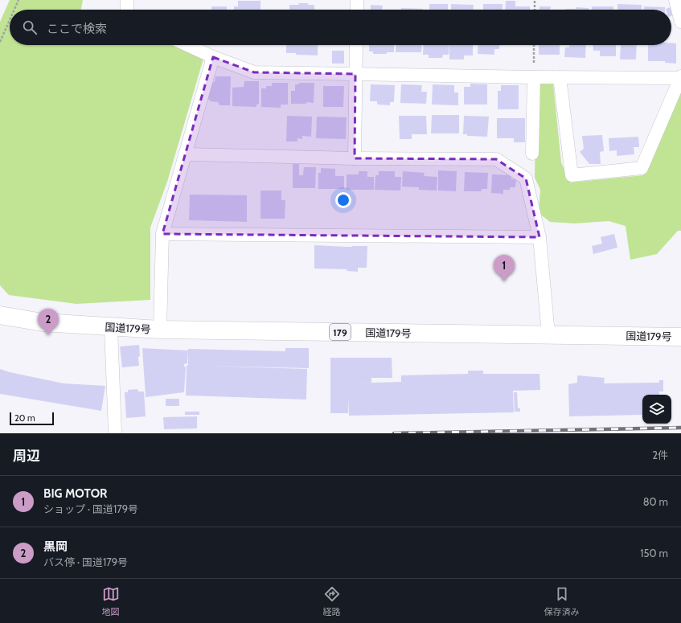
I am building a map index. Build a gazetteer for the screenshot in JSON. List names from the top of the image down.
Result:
{
  "streets": {
    "highway": ["国道179号", "179"]
  },
  "scale_bar": "20 m",
  "page": {
    "search": "ここで検索",
    "pins": ["1", "2"],
    "scale": "20 m",
    "heading": ["周辺", "2件"],
    "list": [
      {
        "mark": "1",
        "name": "BIG MOTOR",
        "note": "ショップ · 国道179号",
        "value": "80 m"
      },
      {
        "mark": "2",
        "name": "黒岡",
        "note": "バス停 · 国道179号",
        "value": "150 m"
      }
    ],
    "nav": ["地図", "経路", "保存済み"]
  }
}
